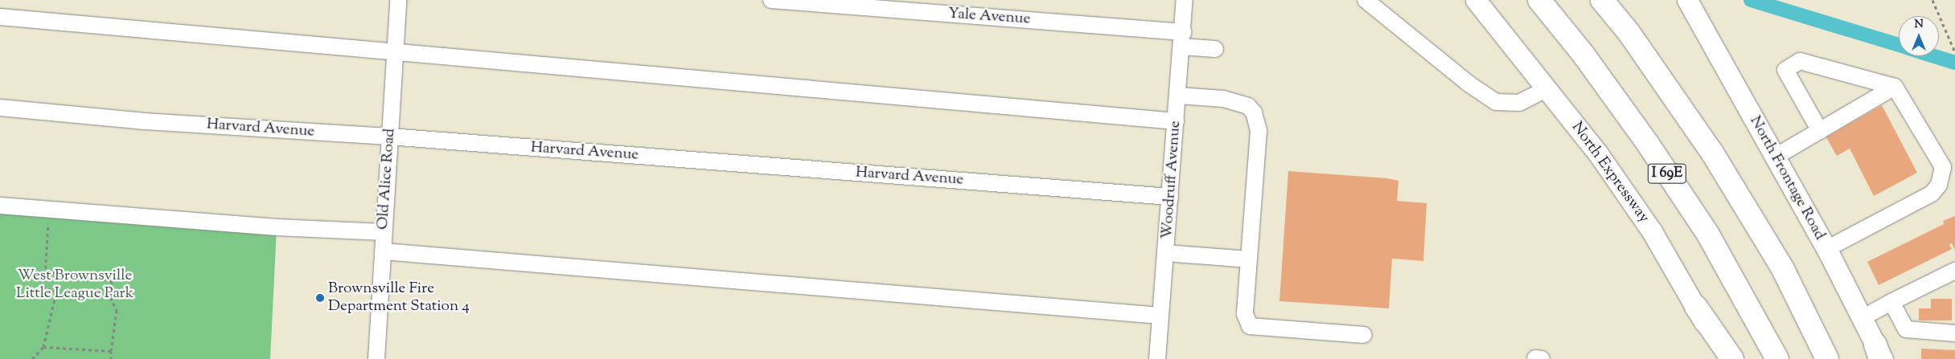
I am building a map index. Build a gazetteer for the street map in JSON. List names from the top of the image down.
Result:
{
  "streets": {
    "highway": ["I 69E"],
    "main road": ["North Expressway", "North Frontage Road"],
    "street": [
      "Yale Avenue",
      "Harvard Avenue",
      "Old Alice Road",
      "Woodruff Avenue"
    ]
  },
  "crossings": [
    ["Yale Avenue", "Woodruff Avenue"],
    ["Harvard Avenue", "Old Alice Road"],
    ["Harvard Avenue", "Woodruff Avenue"]
  ],
  "parks": ["West Brownsville Little League Park"],
  "places": ["Brownsville Fire Department Station 4"],
  "north": "top"
}
